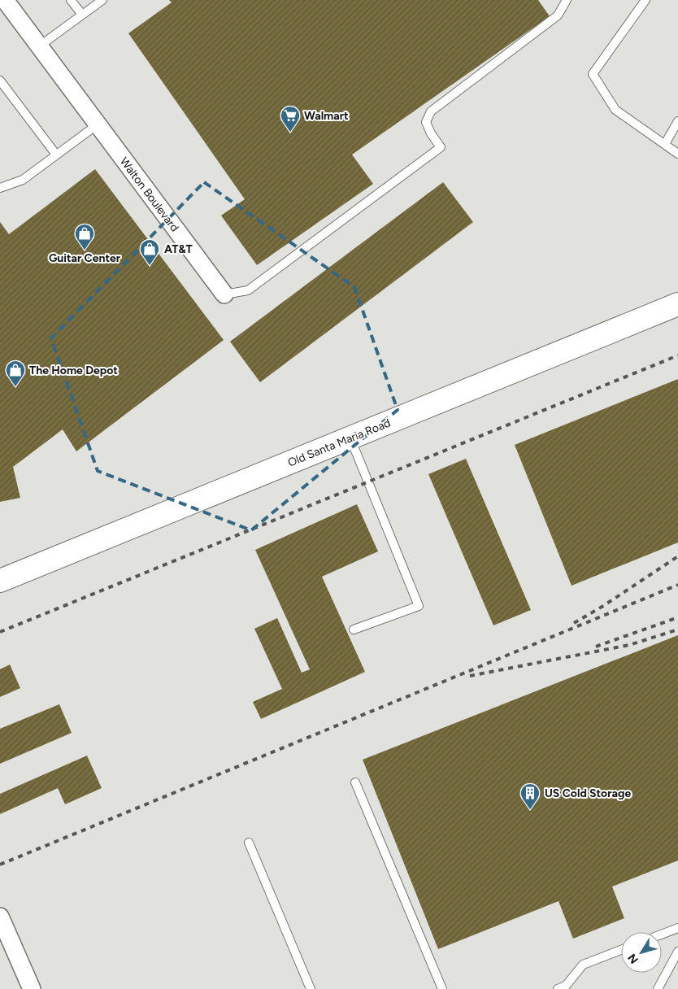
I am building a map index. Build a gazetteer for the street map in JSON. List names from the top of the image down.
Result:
{
  "streets": {
    "main road": ["Old Santa Maria Road"],
    "street": ["Walton Boulevard"]
  },
  "places": {
    "supermarket": ["Walmart"],
    "shop": ["Guitar Center", "AT&T", "The Home Depot"],
    "building": ["US Cold Storage"]
  },
  "north": "bottom left"
}
